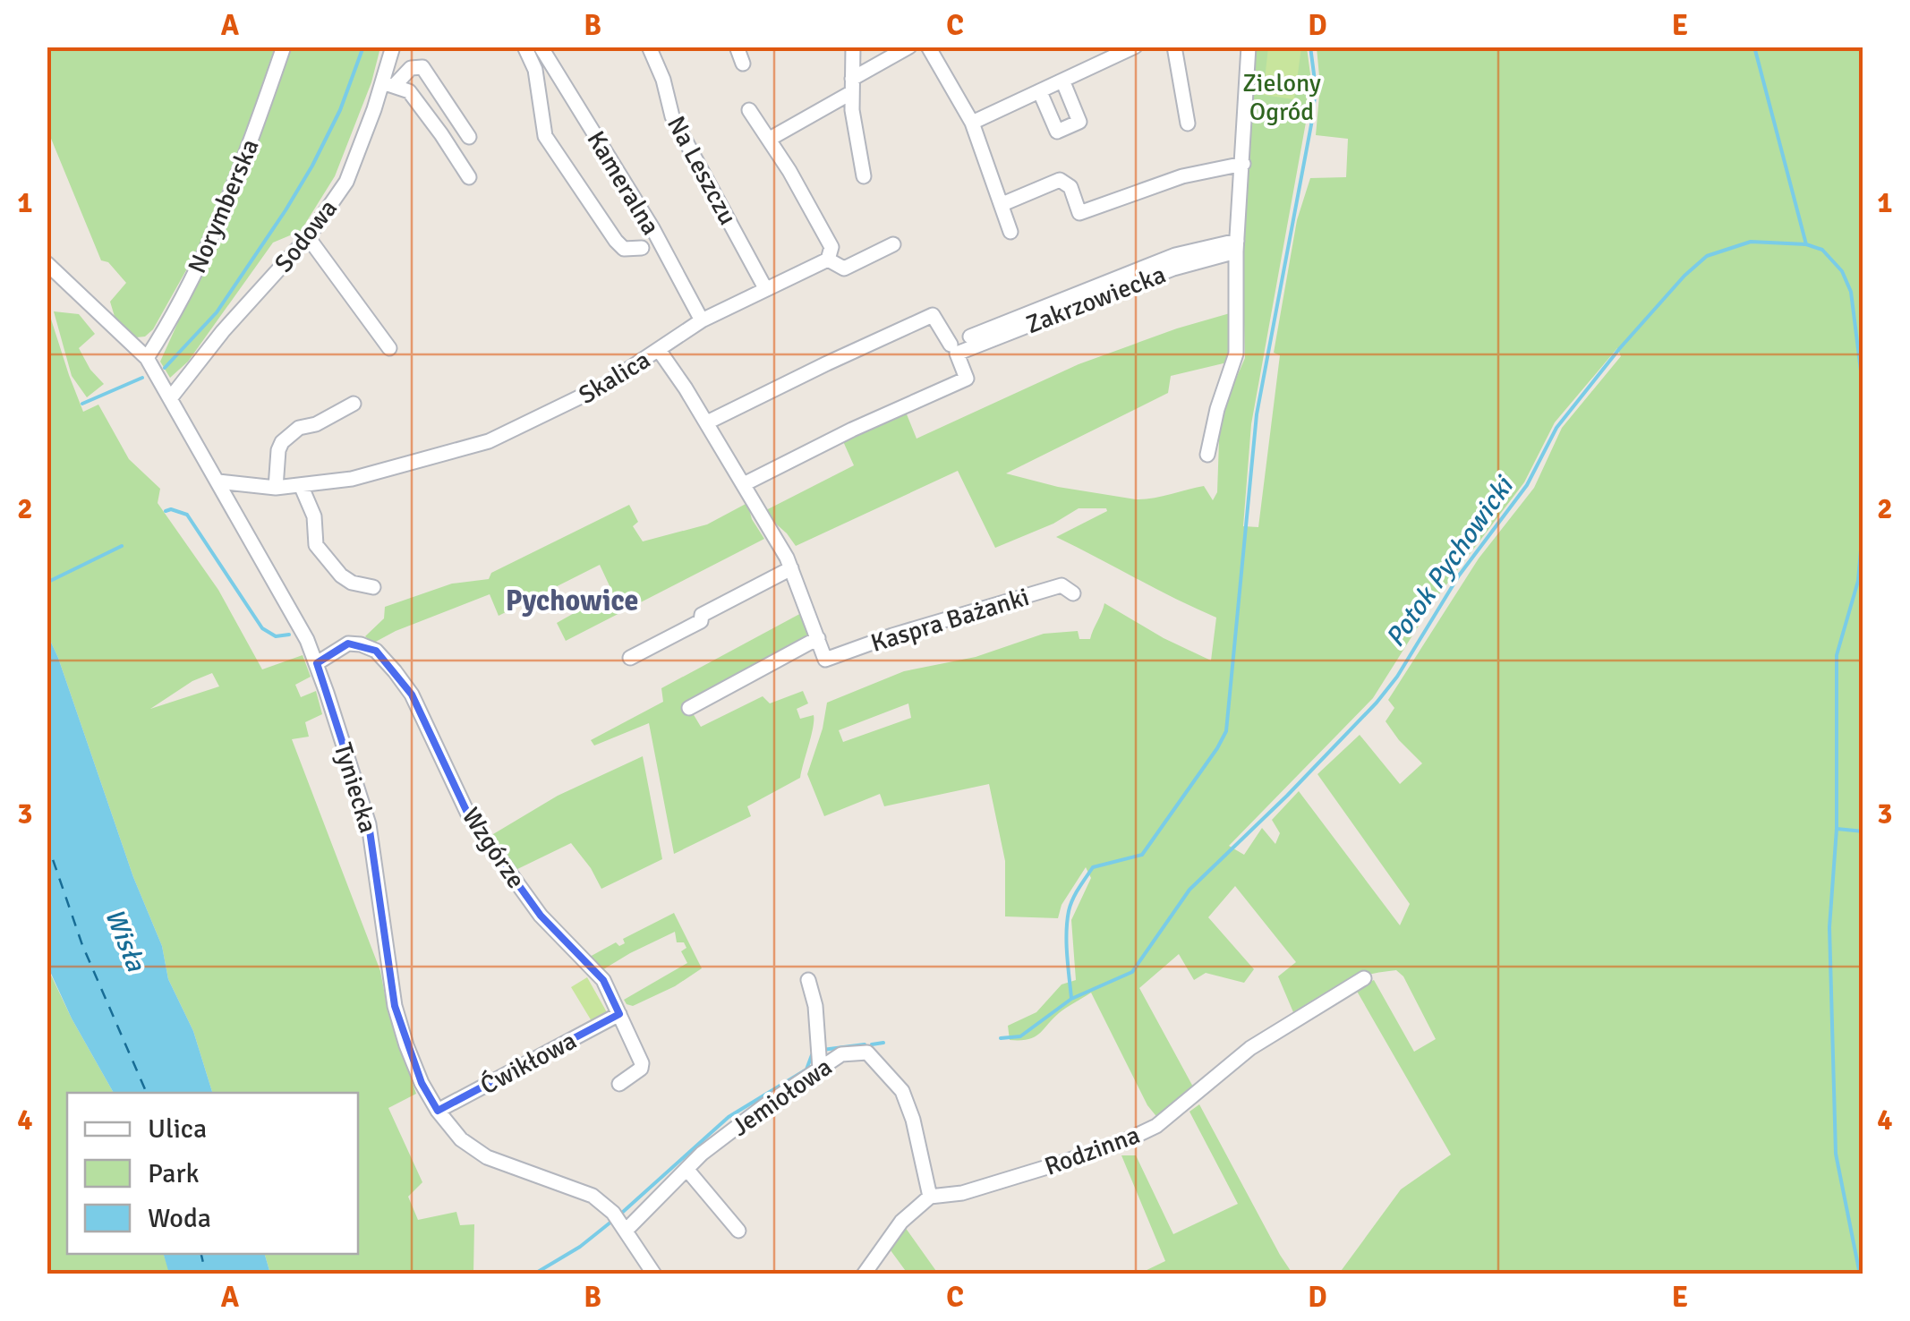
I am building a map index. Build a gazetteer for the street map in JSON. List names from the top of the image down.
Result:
{
  "streets": {
    "street": [
      "Na Leszczu",
      "Kameralna",
      "Norymberska",
      "Sodowa",
      "Zakrzowiecka",
      "Skalica",
      "Kaspra Bażanki",
      "Tyniecka",
      "Wzgórze",
      "Ćwikłowa",
      "Jemiołowa",
      "Rodzinna"
    ]
  },
  "crossings": [
    ["Na Leszczu", "Skalica"],
    ["Kameralna", "Skalica"],
    ["Norymberska", "Tyniecka"],
    ["Sodowa", "Tyniecka"],
    ["Skalica", "Tyniecka"],
    ["Tyniecka", "Wzgórze"],
    ["Tyniecka", "Ćwikłowa"],
    ["Tyniecka", "Jemiołowa"],
    ["Wzgórze", "Ćwikłowa"],
    ["Jemiołowa", "Rodzinna"]
  ],
  "districts": ["Pychowice"],
  "water": ["Potok Pychowicki", "Wisła"],
  "parks": ["Zielony Ogród"],
  "legend": ["Ulica", "Park", "Woda"],
  "grid": {
    "columns": [
      "A",
      "B",
      "C",
      "D",
      "E"
    ],
    "rows": [
      "1",
      "2",
      "3",
      "4"
    ]
  }
}
